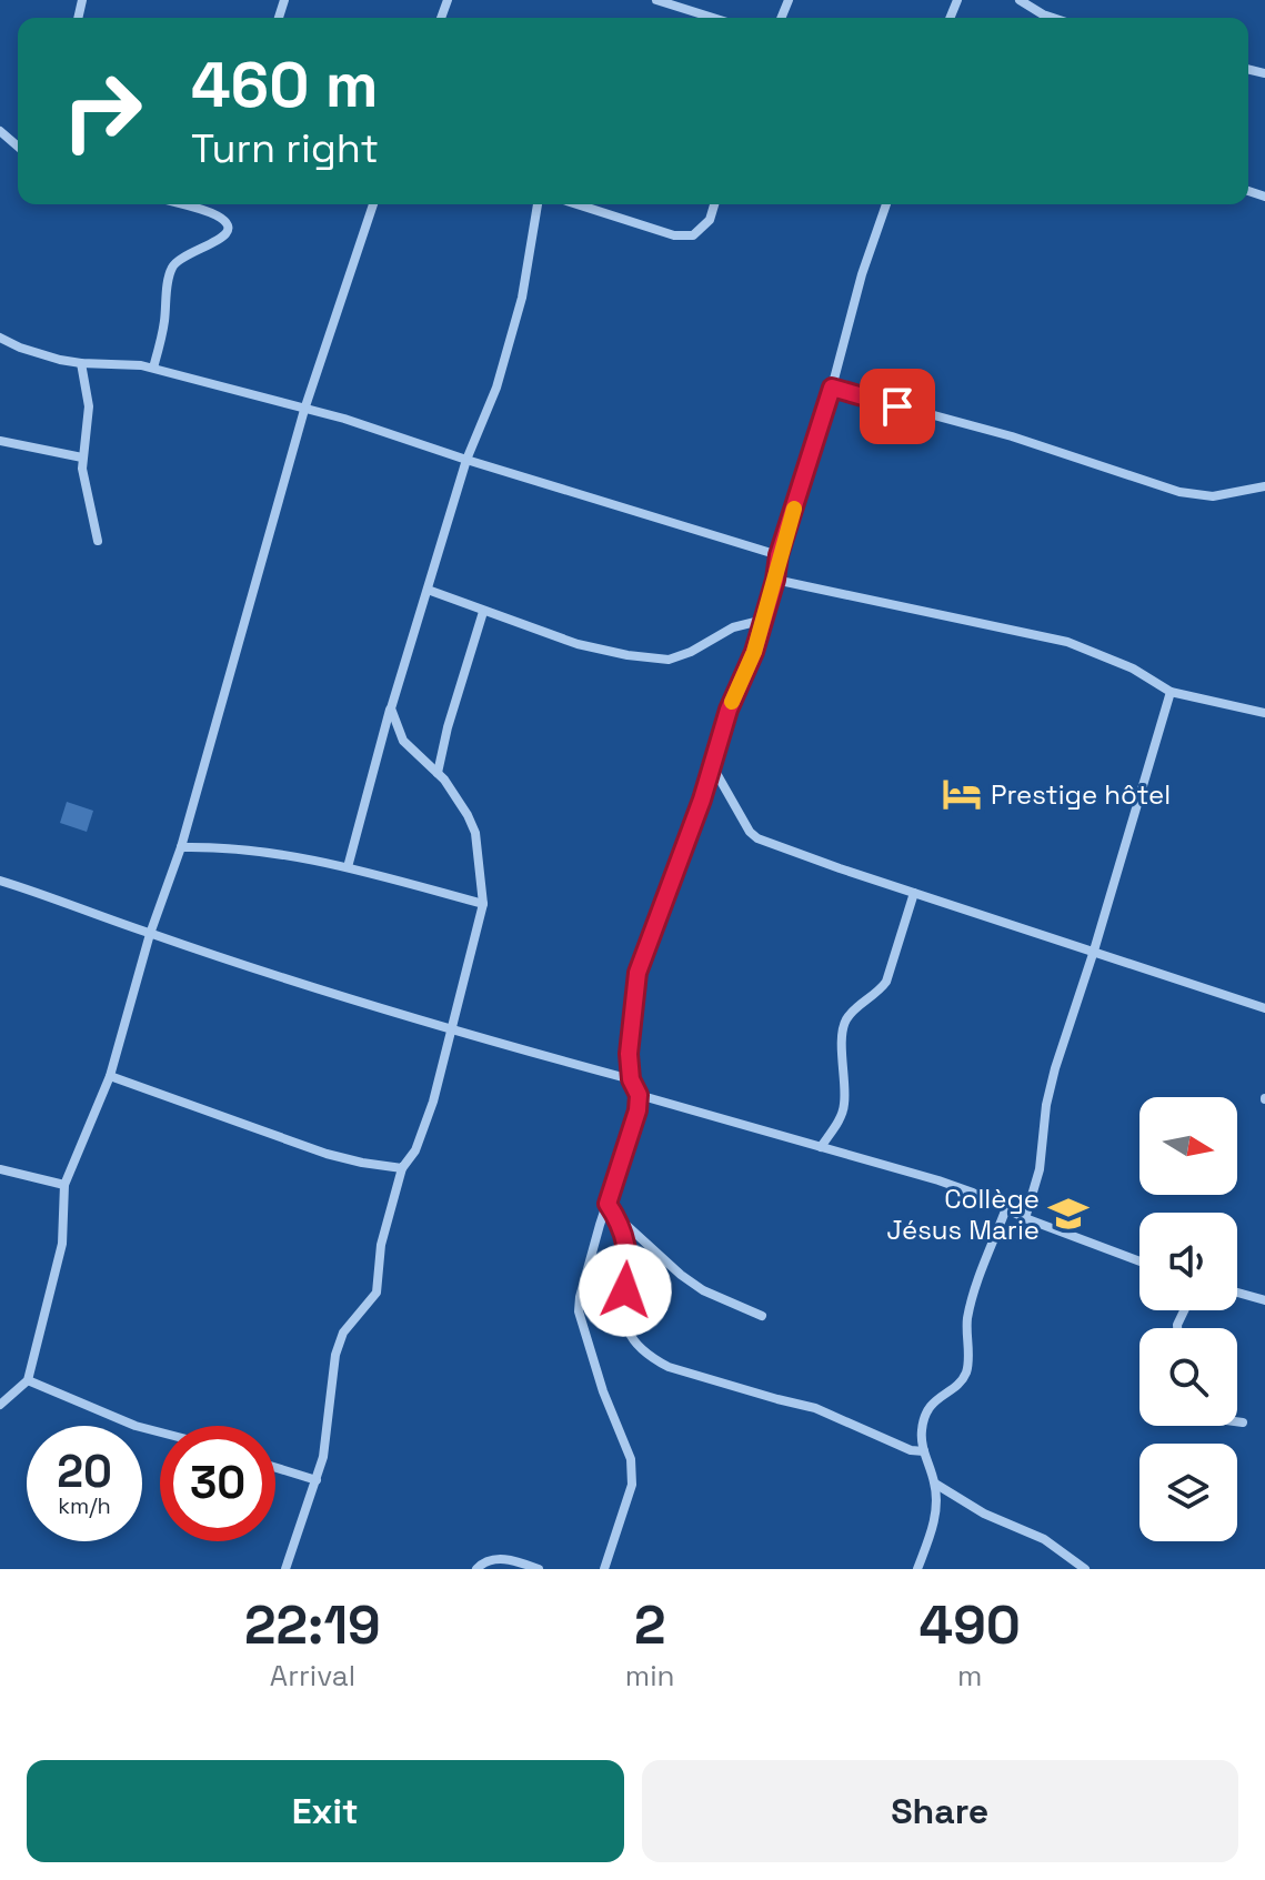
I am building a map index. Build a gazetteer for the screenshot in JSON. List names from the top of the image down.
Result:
{
  "places": {
    "hotel": ["Prestige hôtel"],
    "school or university": ["Collège Jésus Marie"]
  },
  "north": "right",
  "page": {
    "turn": ["460 m", "Turn right"],
    "speed": "20 km/h",
    "limit": "30",
    "eta": [
      "22:19",
      "Arrival",
      "2",
      "min",
      "490",
      "m"
    ],
    "buttons": ["Exit", "Share"]
  }
}
